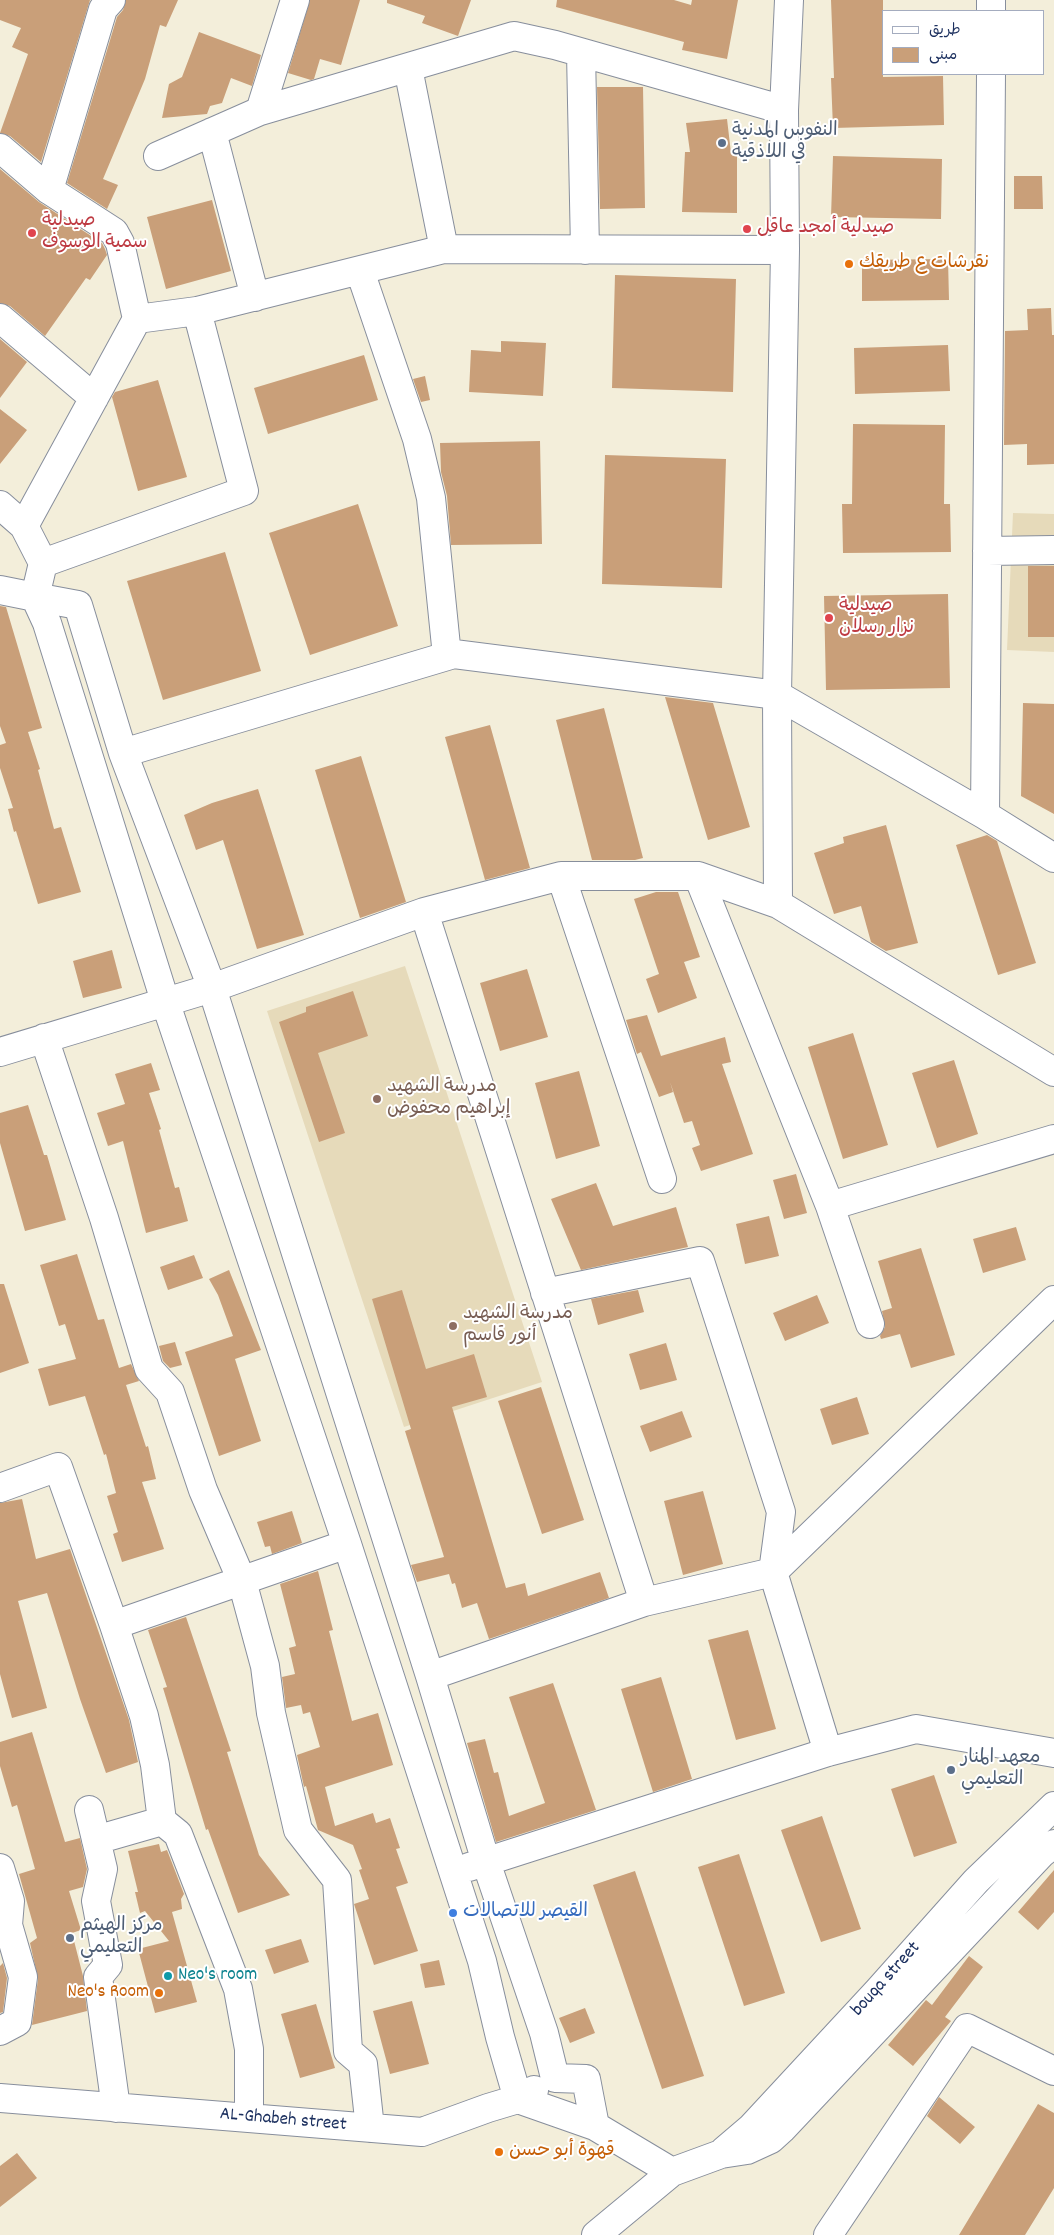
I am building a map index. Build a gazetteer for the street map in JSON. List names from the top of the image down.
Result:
{
  "streets": {
    "street": ["bouqa street", "AL-Ghabeh street"]
  },
  "places": [
    "النفوس المدنية في اللاذقية",
    "صيدلية أمجد عاقل",
    "صيدلية سمية الوسوف",
    "نقرشات ع طريقك",
    "صيدلية نزار رسلان",
    "مدرسة الشهيد إبراهيم محفوض",
    "مدرسة الشهيد أنور قاسم",
    "معهد المنار التعليمي",
    "القيصر للاتصالات",
    "مركز الهيثم التعليمي",
    "Neo's room",
    "Neo's Room",
    "قهوة أبو حسن"
  ],
  "legend": ["طريق", "مبنى"]
}
